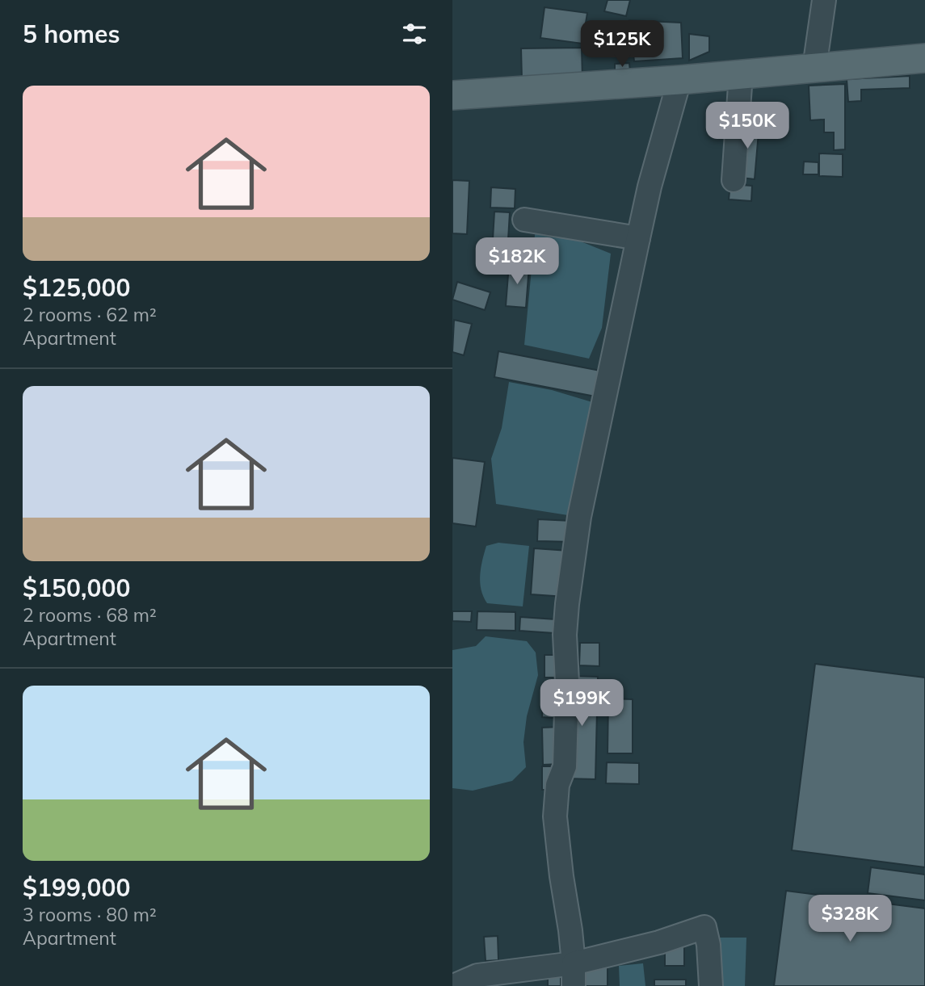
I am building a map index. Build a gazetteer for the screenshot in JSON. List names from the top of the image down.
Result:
{
  "page": {
    "heading": "5 homes",
    "price": [
      "$125K",
      "$150K",
      "$182K",
      "$199K",
      "$328K"
    ],
    "list": [
      {
        "name": "$125,000",
        "note": "2 rooms · 62 m² · Apartment"
      },
      {
        "name": "$150,000",
        "note": "2 rooms · 68 m² · Apartment"
      },
      {
        "name": "$199,000",
        "note": "3 rooms · 80 m² · Apartment"
      }
    ]
  }
}
